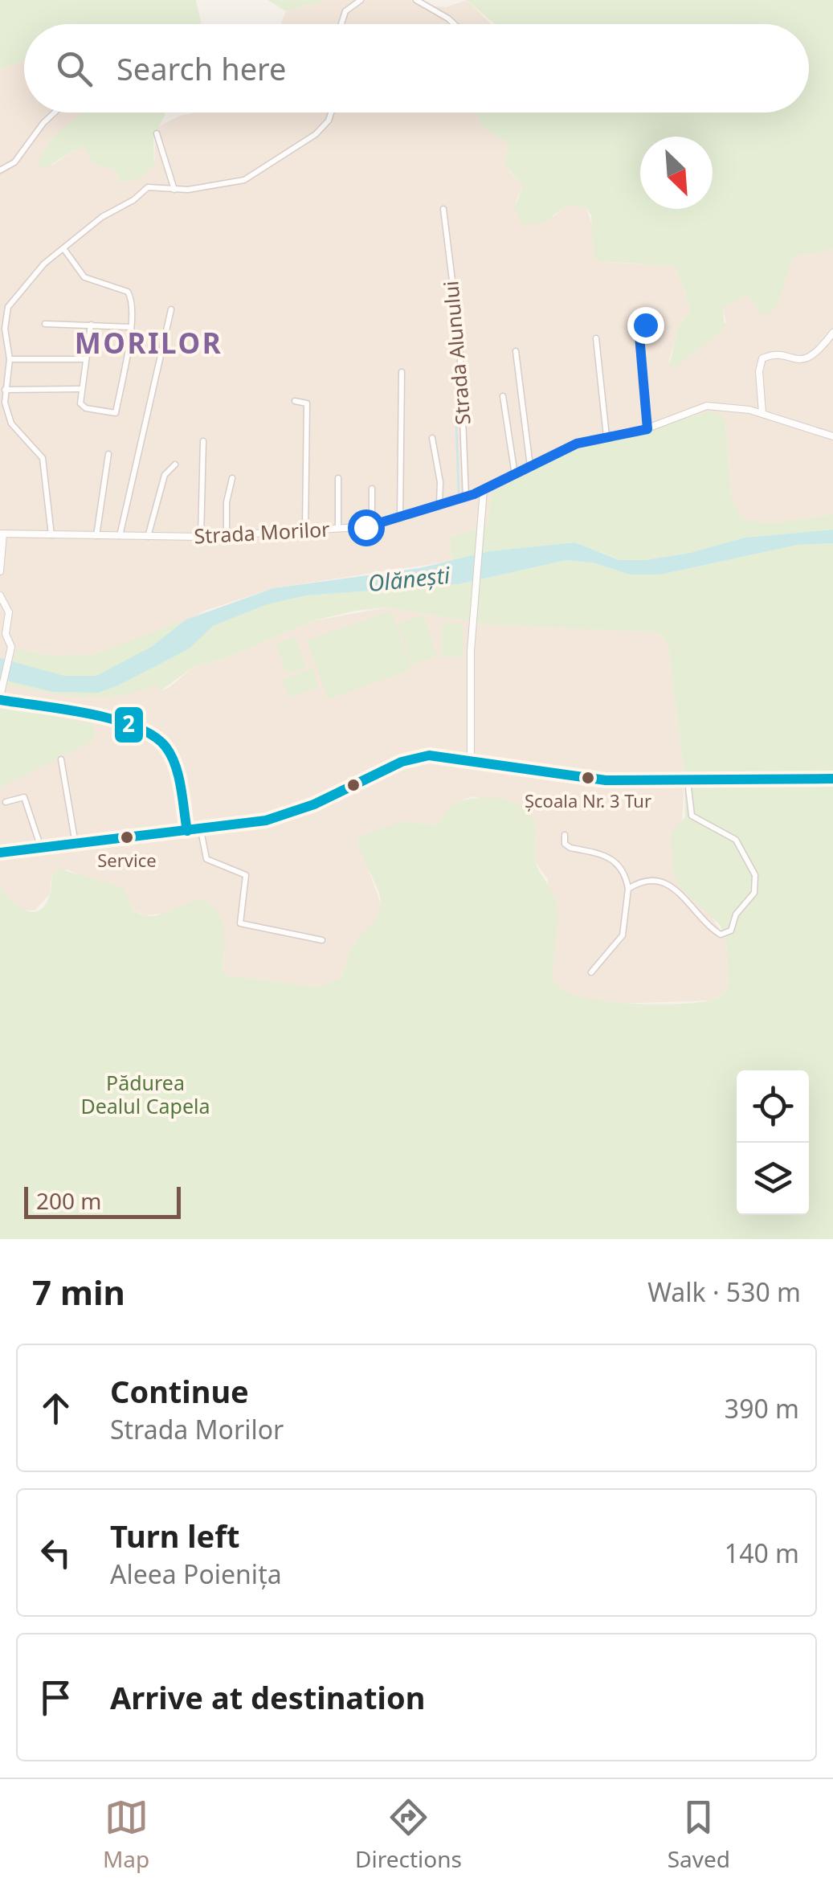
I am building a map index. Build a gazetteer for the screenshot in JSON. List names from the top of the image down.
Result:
{
  "streets": {
    "street": ["Strada Alunului", "Strada Morilor"]
  },
  "crossings": [
    ["Strada Alunului", "Strada Morilor"]
  ],
  "districts": ["MORILOR"],
  "water": ["Olănești"],
  "parks": ["Pădurea Dealul Capela"],
  "places": ["Școala Nr. 3 Tur", "Service"],
  "lines": ["transit line 2"],
  "scale_bar": "200 m",
  "north": "bottom right",
  "page": {
    "search": "Search here",
    "scale": "200 m",
    "heading": ["7 min", "Walk · 530 m"],
    "list": [
      ["Continue", "Strada Morilor", "390 m"],
      ["Turn left", "Aleea Poienița", "140 m"],
      "Arrive at destination"
    ],
    "nav": ["Map", "Directions", "Saved"]
  }
}
